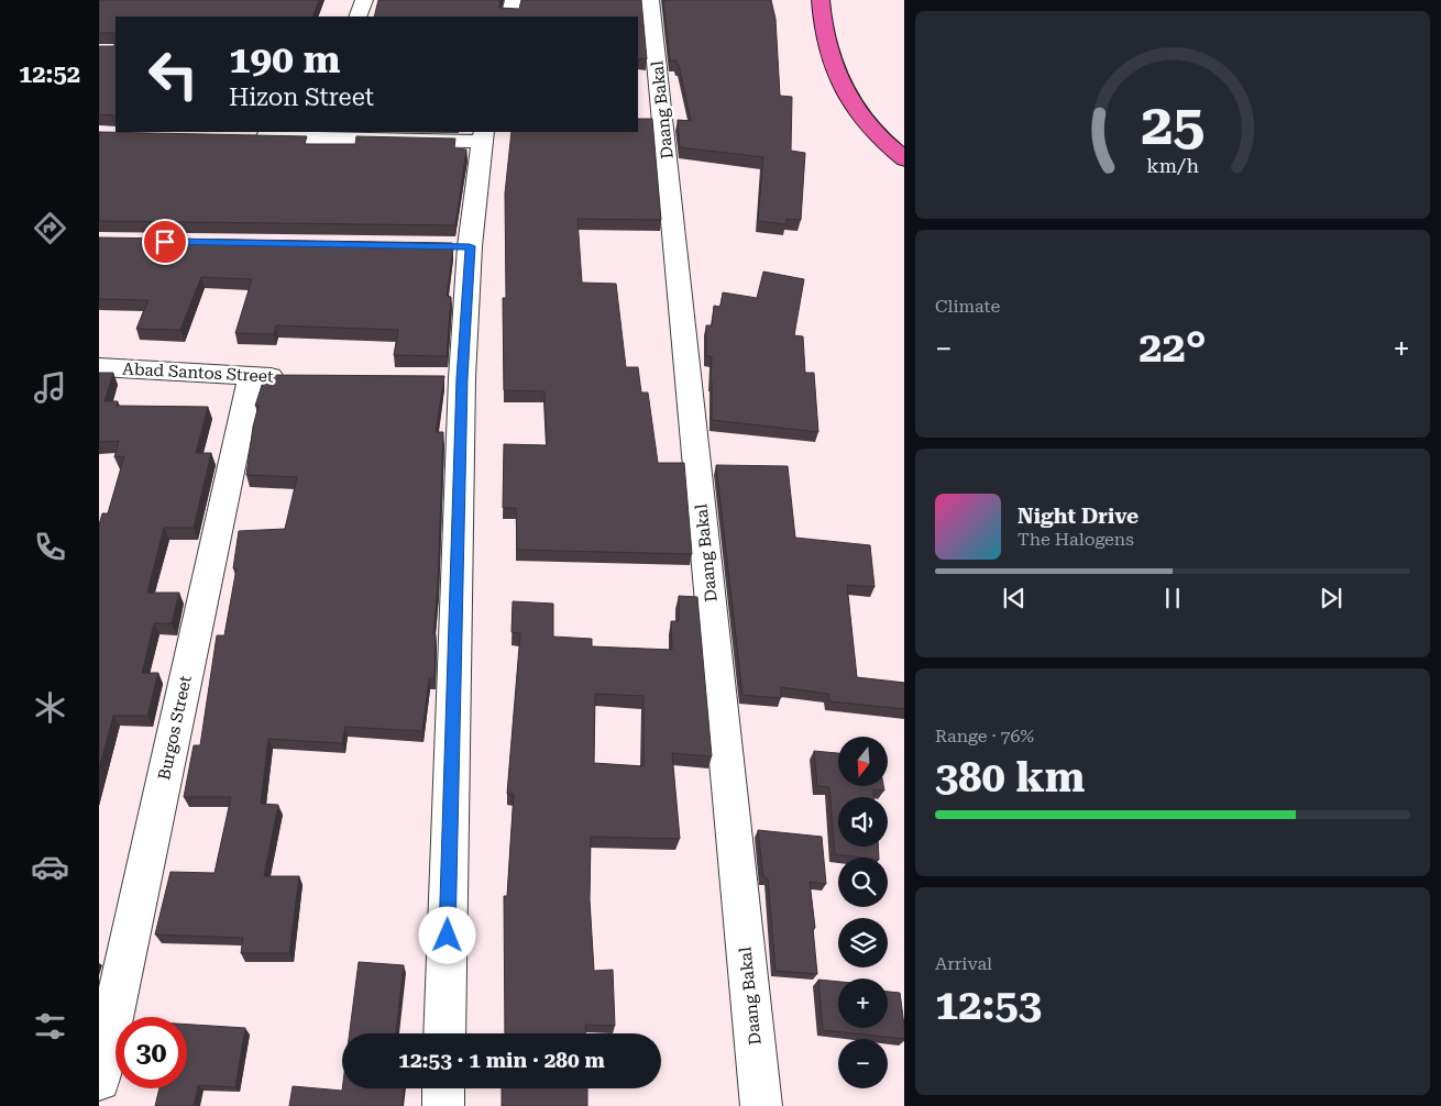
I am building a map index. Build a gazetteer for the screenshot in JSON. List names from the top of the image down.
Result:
{
  "streets": {
    "street": ["Daang Bakal", "Abad Santos Street", "Burgos Street"]
  },
  "crossings": [
    ["Abad Santos Street", "Burgos Street"]
  ],
  "north": "bottom",
  "page": {
    "tabs": "12:52",
    "turn": ["190 m", "Hizon Street"],
    "tile": [
      "Climate",
      ["Range · 76%", "380 km"],
      ["Arrival", "12:53"]
    ],
    "heat": ["−", "22°", "+"],
    "song": ["Night Drive", "The Halogens"],
    "map_buttons": ["+", "−"],
    "limit": "30",
    "trip": "12:53 · 1 min · 280 m",
    "gauge": ["25", "km/h"]
  }
}
